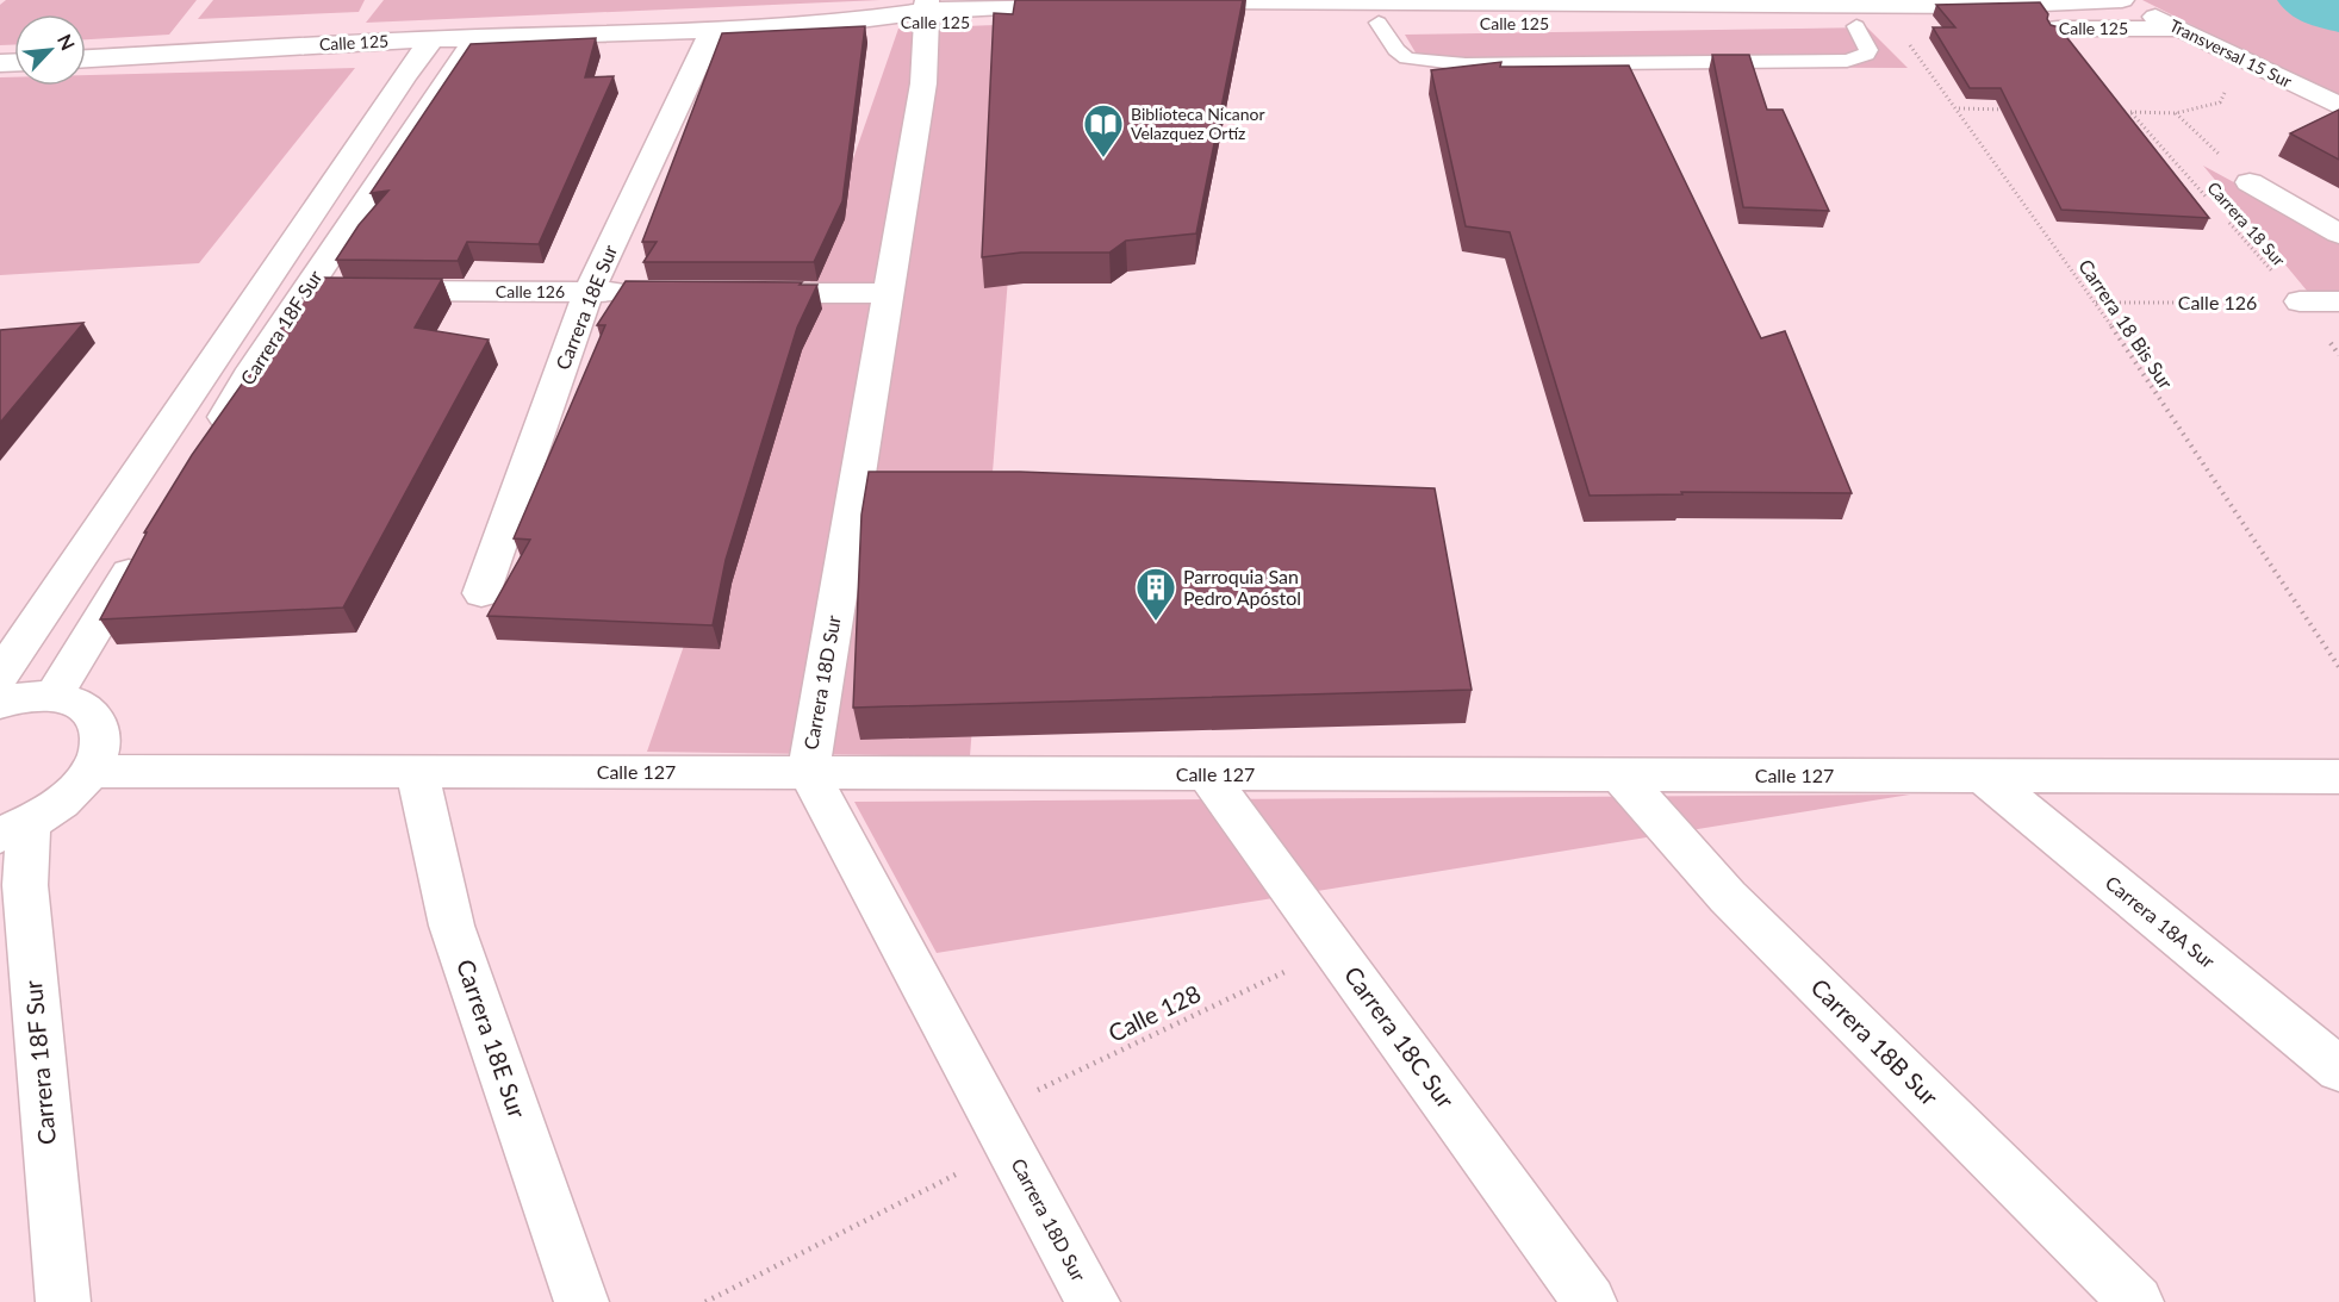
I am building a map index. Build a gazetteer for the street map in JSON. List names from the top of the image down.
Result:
{
  "streets": {
    "street": [
      "Calle 125",
      "Transversal 15 Sur",
      "Calle 126",
      "Carrera 18E Sur",
      "Carrera 18F Sur",
      "Carrera 18D Sur",
      "Calle 127",
      "Carrera 18A Sur",
      "Carrera 18C Sur",
      "Carrera 18B Sur"
    ],
    "path": ["Carrera 18 Sur", "Carrera 18 Bis Sur", "Calle 128"]
  },
  "crossings": [
    ["Calle 125", "Transversal 15 Sur"],
    ["Calle 125", "Carrera 18E Sur"],
    ["Calle 125", "Carrera 18 Bis Sur"],
    ["Calle 125", "Carrera 18F Sur"],
    ["Calle 125", "Carrera 18D Sur"],
    ["Carrera 18 Sur", "Calle 126"],
    ["Calle 126", "Carrera 18E Sur"],
    ["Calle 126", "Carrera 18 Bis Sur"],
    ["Calle 126", "Carrera 18F Sur"],
    ["Carrera 18E Sur", "Calle 127"],
    ["Carrera 18D Sur", "Calle 127"],
    ["Carrera 18D Sur", "Calle 128"],
    ["Calle 127", "Carrera 18A Sur"],
    ["Calle 127", "Carrera 18C Sur"],
    ["Calle 127", "Carrera 18B Sur"],
    ["Calle 128", "Carrera 18C Sur"]
  ],
  "places": {
    "library": ["Biblioteca Nicanor Velazquez Ortíz"],
    "building": ["Parroquia San Pedro Apóstol"]
  },
  "north": "top right"
}
